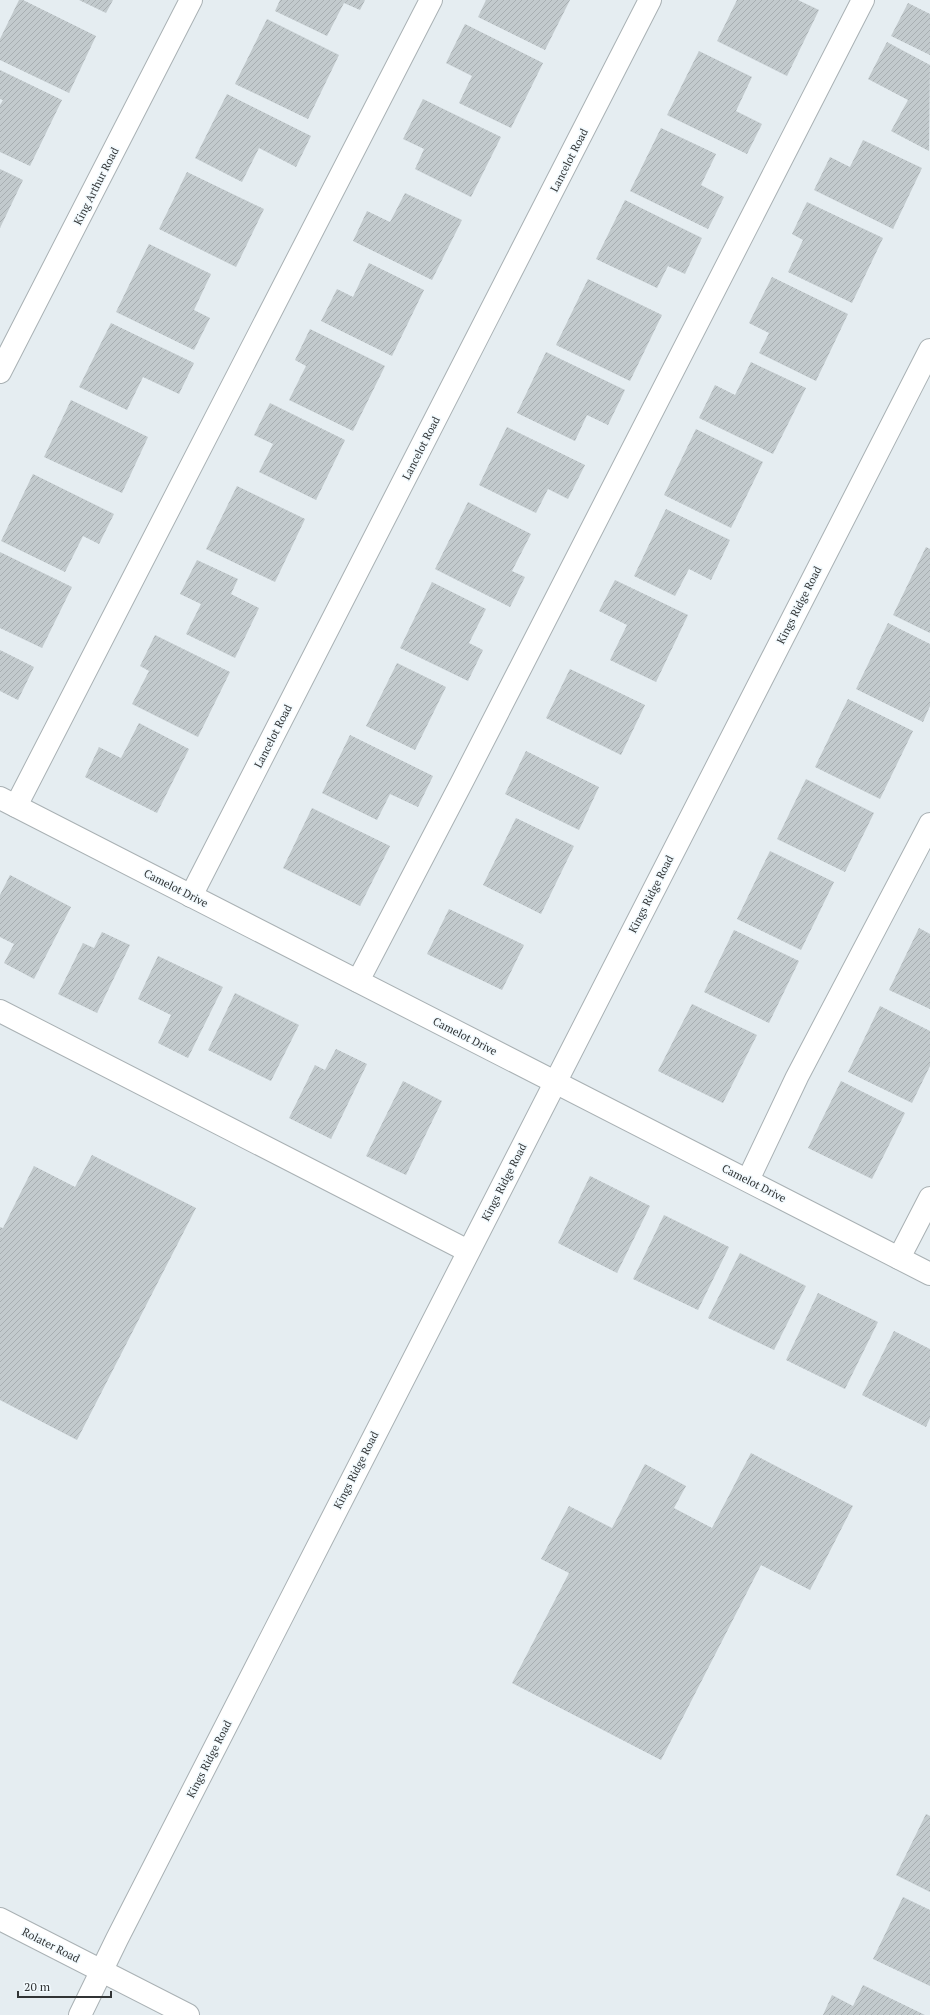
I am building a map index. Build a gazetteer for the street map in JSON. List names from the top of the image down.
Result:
{
  "streets": {
    "street": [
      "Lancelot Road",
      "King Arthur Road",
      "Kings Ridge Road",
      "Camelot Drive",
      "Rolater Road"
    ]
  },
  "crossings": [
    ["Lancelot Road", "Camelot Drive"],
    ["Kings Ridge Road", "Camelot Drive"],
    ["Kings Ridge Road", "Rolater Road"]
  ],
  "scale_bar": "20 m"
}
